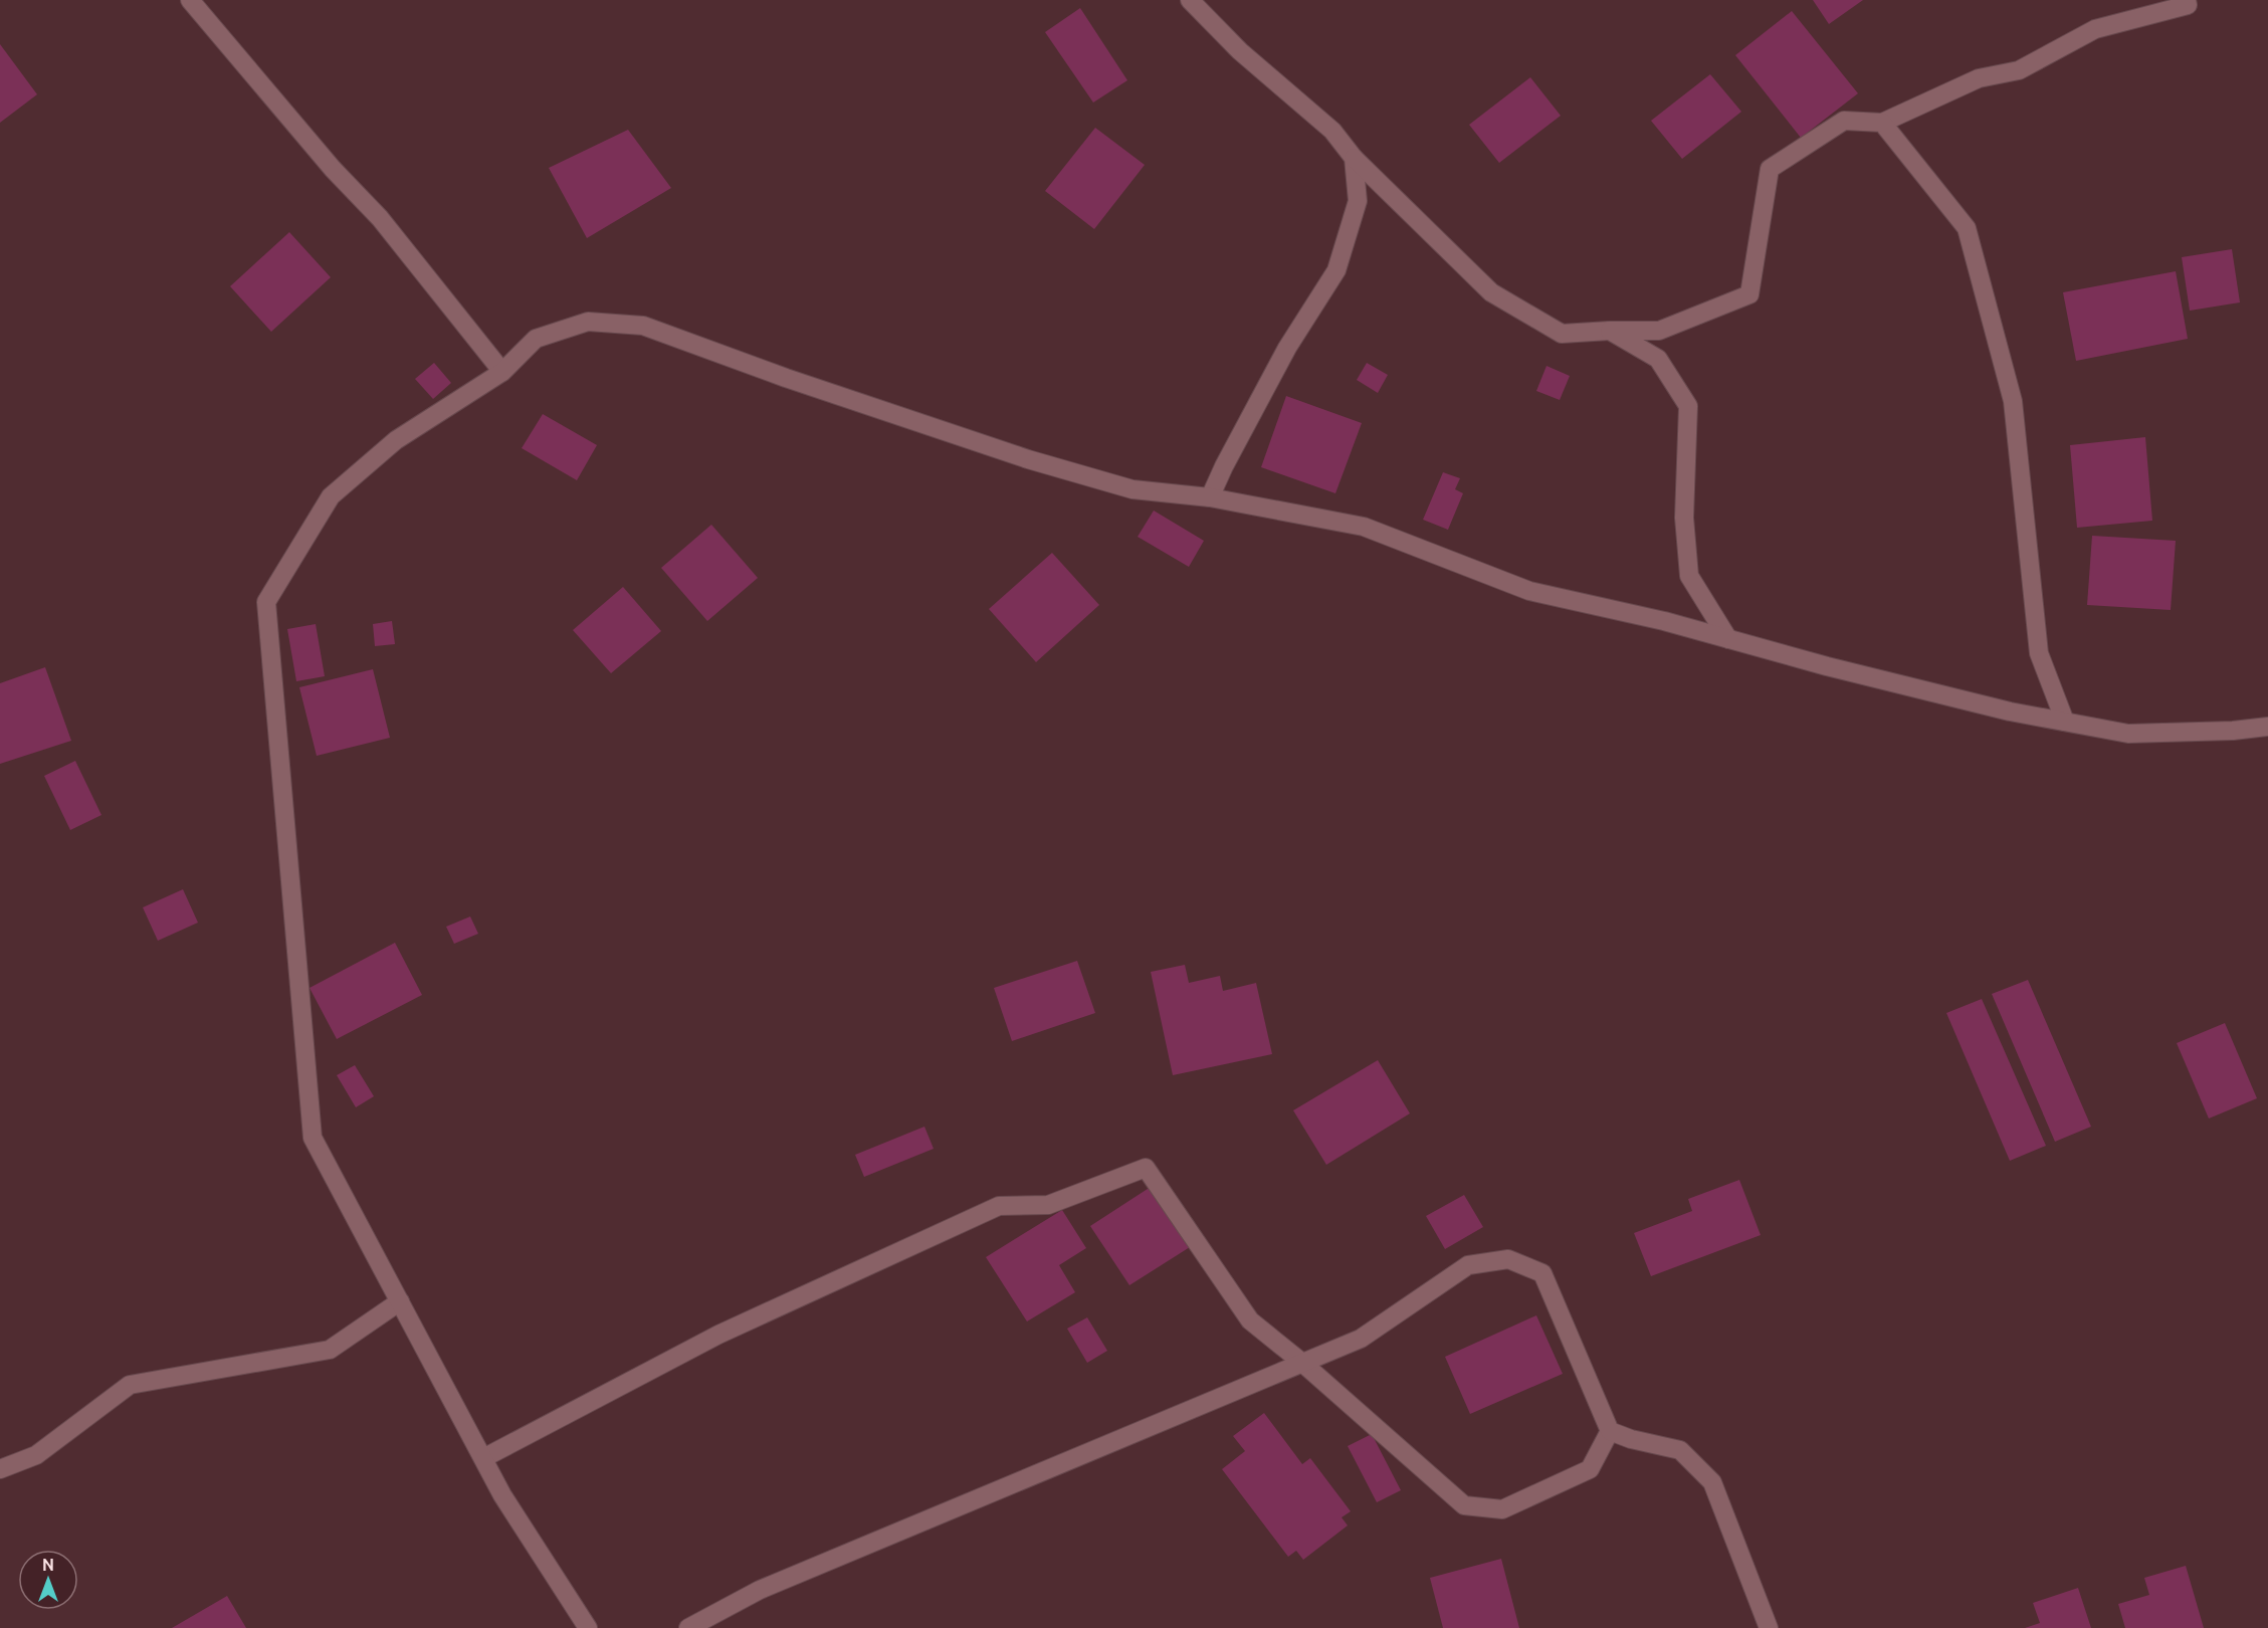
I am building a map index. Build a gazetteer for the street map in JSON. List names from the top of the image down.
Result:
{
  "north": "top"
}
